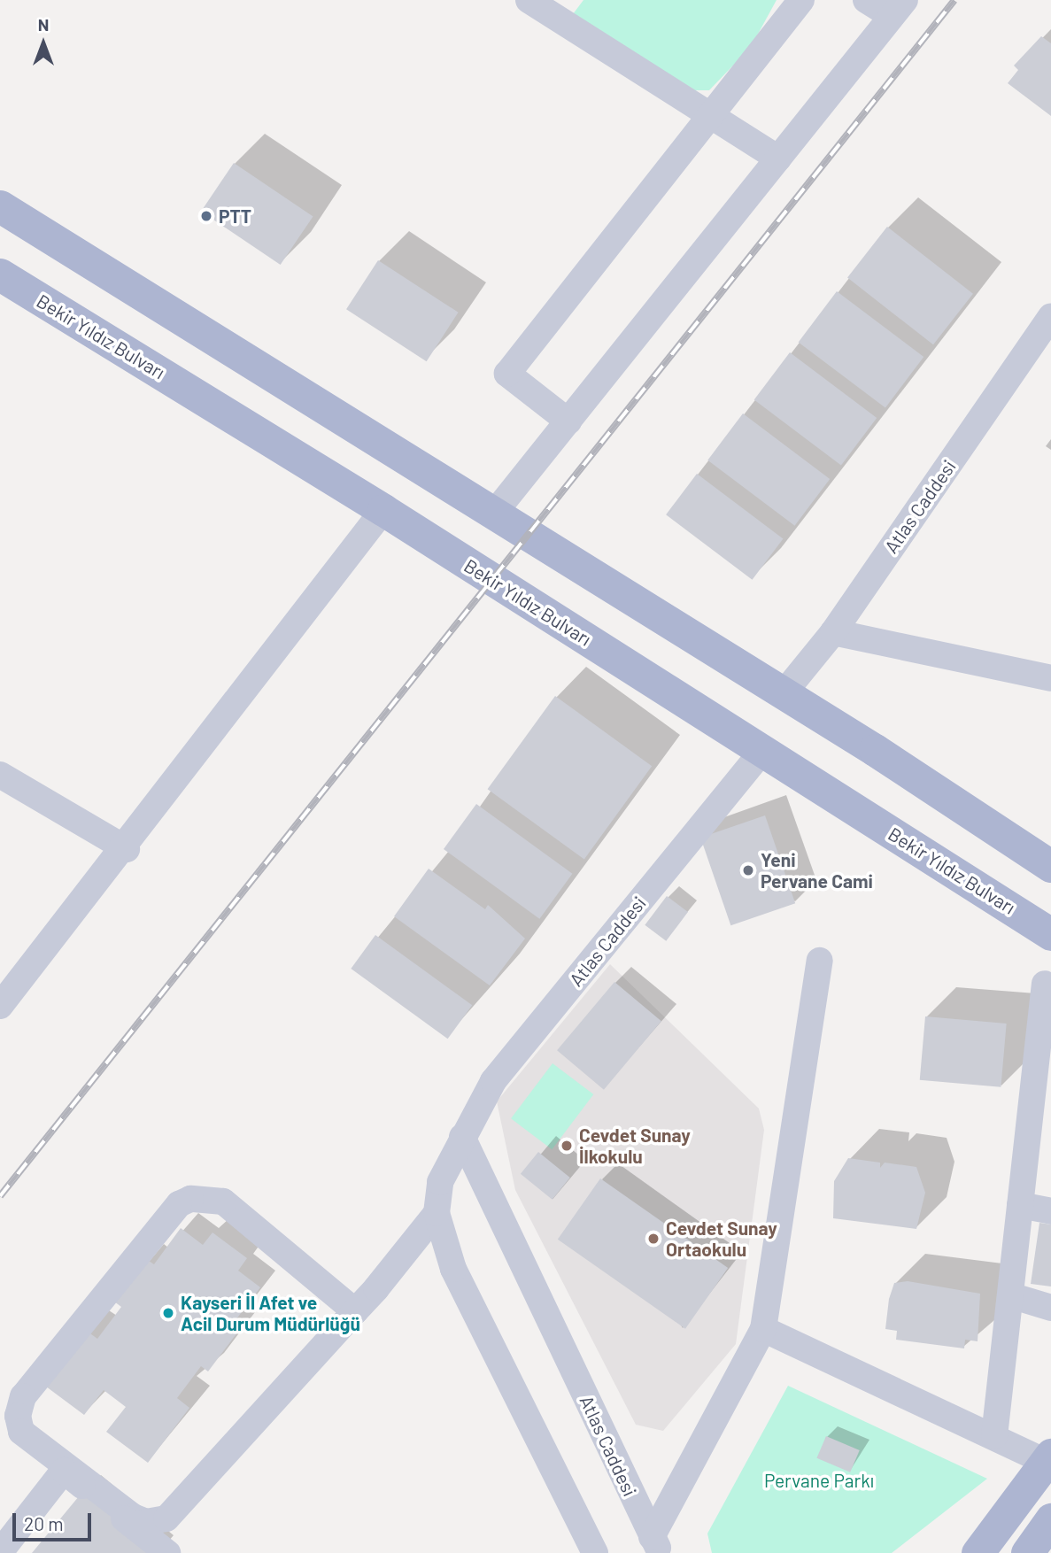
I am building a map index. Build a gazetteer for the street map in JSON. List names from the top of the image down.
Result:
{
  "streets": {
    "main road": ["Bekir Yıldız Bulvarı"],
    "street": ["Atlas Caddesi"]
  },
  "crossings": [
    ["Bekir Yıldız Bulvarı", "Atlas Caddesi"]
  ],
  "parks": ["Pervane Parkı"],
  "places": [
    "PTT",
    "Yeni Pervane Cami",
    "Cevdet Sunay İlkokulu",
    "Cevdet Sunay Ortaokulu",
    "Kayseri İl Afet ve Acil Durum Müdürlüğü"
  ],
  "scale_bar": "20 m",
  "north": "top"
}
